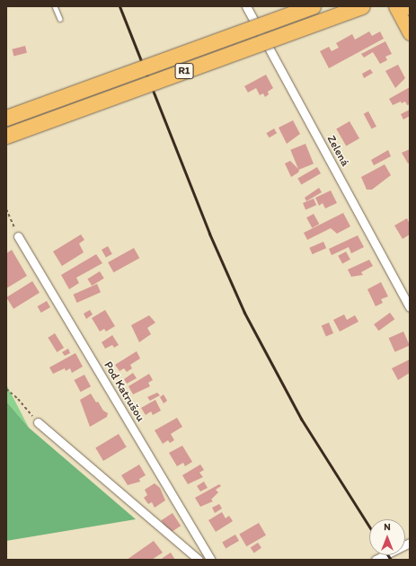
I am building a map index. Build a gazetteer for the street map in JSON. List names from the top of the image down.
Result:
{
  "streets": {
    "highway": ["R1"],
    "street": ["Zelená", "Pod Katrušou"]
  },
  "north": "top"
}
